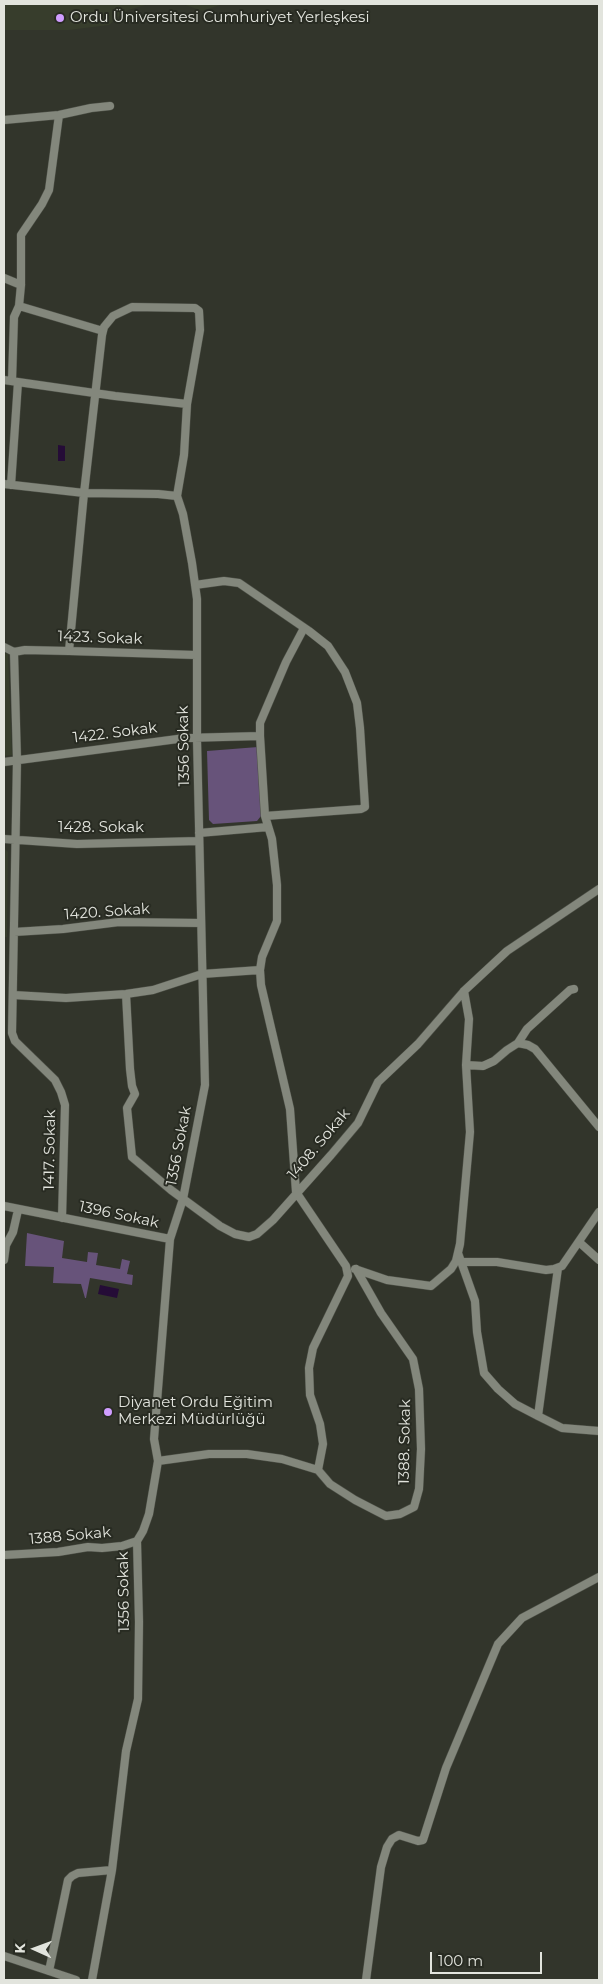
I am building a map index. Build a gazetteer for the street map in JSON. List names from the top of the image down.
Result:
{
  "streets": {
    "street": [
      "1423. Sokak",
      "1422. Sokak",
      "1356 Sokak",
      "1428. Sokak",
      "1420. Sokak",
      "1408. Sokak",
      "1417. Sokak",
      "1396 Sokak",
      "1388. Sokak",
      "1388 Sokak"
    ]
  },
  "crossings": [
    ["1423. Sokak", "1356 Sokak"],
    ["1423. Sokak", "1417. Sokak"],
    ["1422. Sokak", "1356 Sokak"],
    ["1422. Sokak", "1417. Sokak"],
    ["1356 Sokak", "1428. Sokak"],
    ["1356 Sokak", "1420. Sokak"],
    ["1356 Sokak", "1408. Sokak"],
    ["1356 Sokak", "1396 Sokak"],
    ["1356 Sokak", "1388. Sokak"],
    ["1356 Sokak", "1388 Sokak"],
    ["1428. Sokak", "1417. Sokak"],
    ["1420. Sokak", "1417. Sokak"],
    ["1417. Sokak", "1396 Sokak"]
  ],
  "places": ["Ordu Üniversitesi Cumhuriyet Yerleşkesi", "Diyanet Ordu Eğitim Merkezi Müdürlüğü"],
  "scale_bar": "100 m",
  "north": "left"
}
